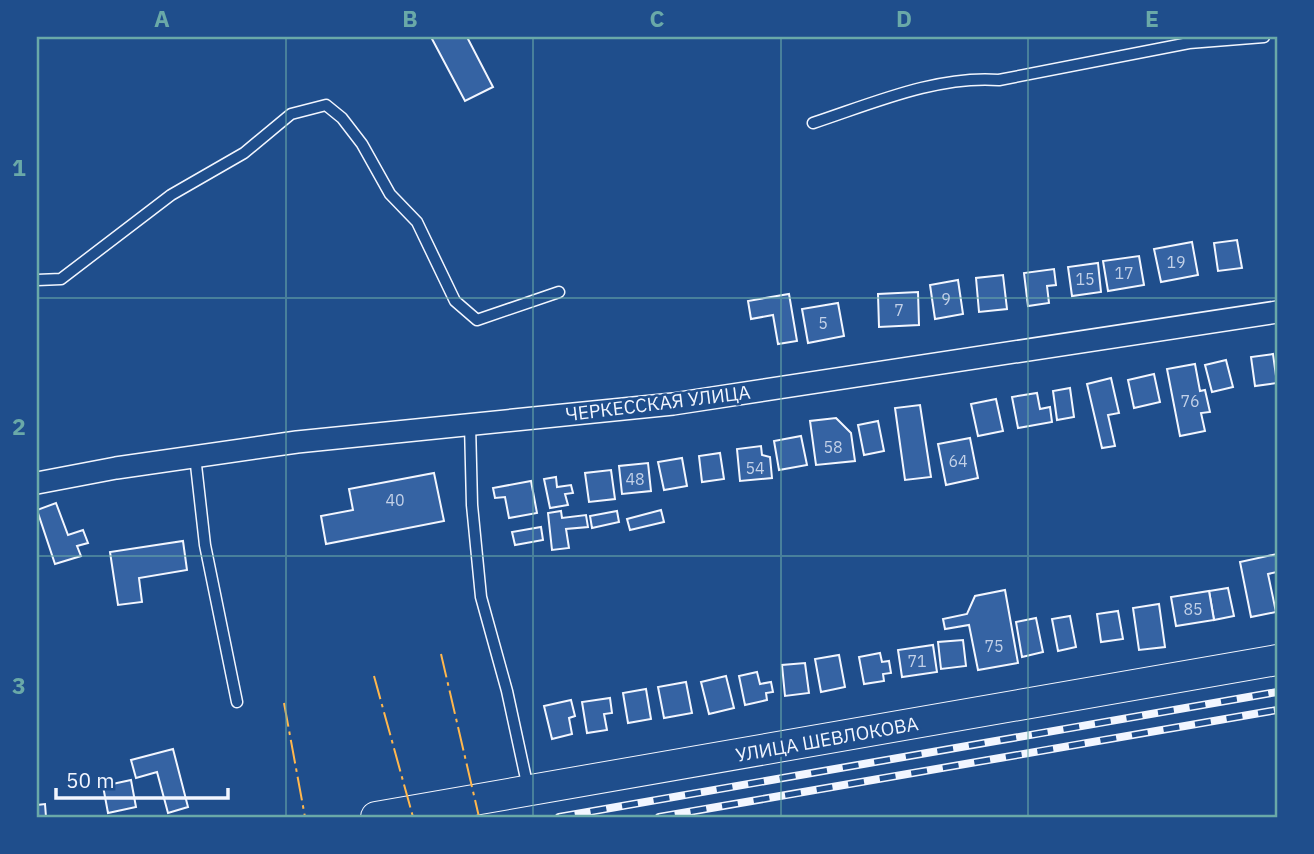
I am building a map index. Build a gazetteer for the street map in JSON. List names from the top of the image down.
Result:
{
  "streets": {
    "main road": ["УЛИЦА ШЕВЛОКОВА"],
    "street": ["ЧЕРКЕССКАЯ УЛИЦА"]
  },
  "house_numbers": [
    "19",
    "17",
    "15",
    "9",
    "7",
    "5",
    "76",
    "58",
    "64",
    "54",
    "48",
    "40",
    "85",
    "75",
    "71"
  ],
  "scale_bar": "50 m",
  "grid": {
    "columns": [
      "A",
      "B",
      "C",
      "D",
      "E"
    ],
    "rows": ["1", "2", "3"]
  }
}
